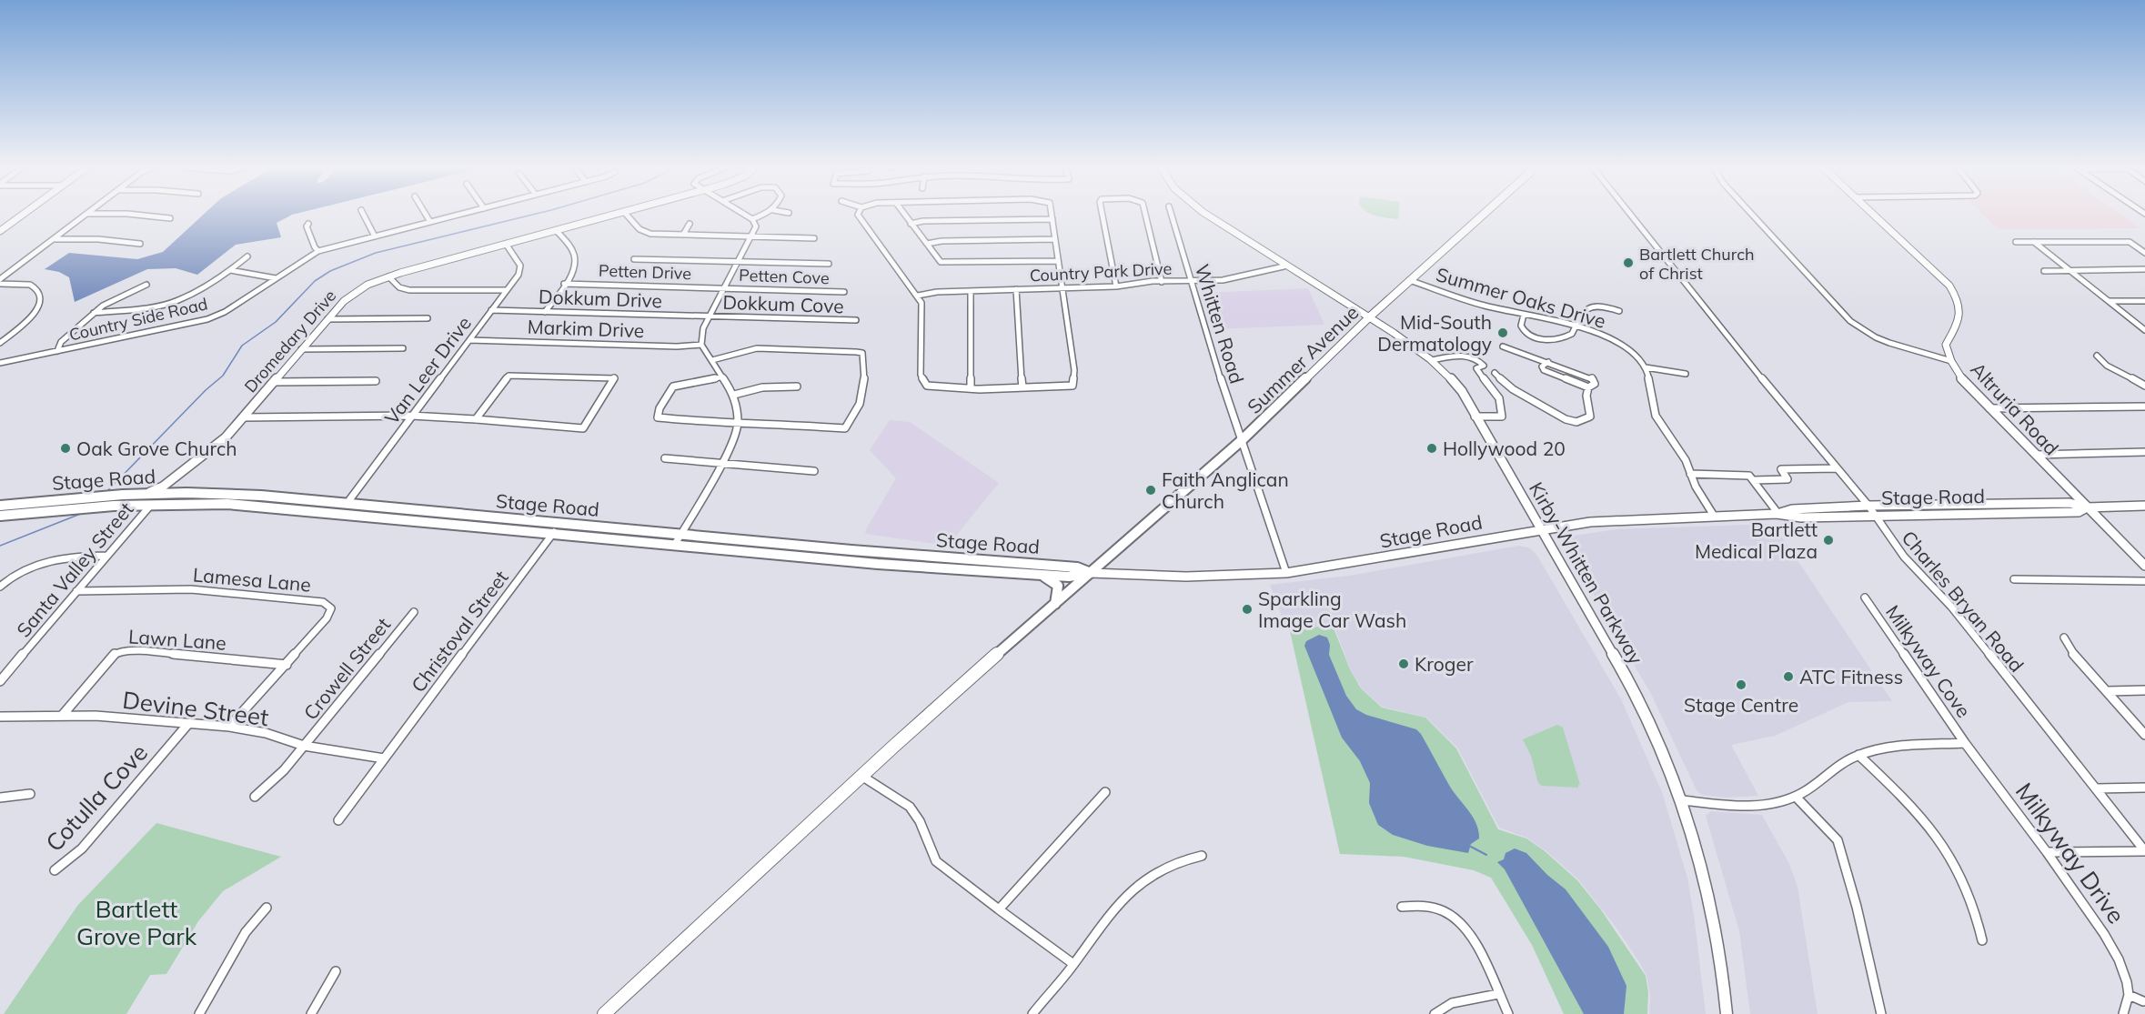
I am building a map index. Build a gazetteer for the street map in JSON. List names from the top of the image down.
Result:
{
  "streets": {
    "main road": [
      "Dromedary Drive",
      "Summer Avenue",
      "Altruria Road",
      "Stage Road",
      "Kirby-Whitten Parkway"
    ],
    "street": [
      "Petten Drive",
      "Country Park Drive",
      "Petten Cove",
      "Summer Oaks Drive",
      "Dokkum Drive",
      "Dokkum Cove",
      "Country Side Road",
      "Whitten Road",
      "Markim Drive",
      "Van Leer Drive",
      "Santa Valley Street",
      "Lamesa Lane",
      "Charles Bryan Road",
      "Christoval Street",
      "Lawn Lane",
      "Milkyway Cove",
      "Crowell Street",
      "Devine Street",
      "Cotulla Cove",
      "Milkyway Drive"
    ]
  },
  "crossings": [
    ["Petten Drive", "Petten Cove"],
    ["Country Park Drive", "Whitten Road"],
    ["Country Park Drive", "Kirby-Whitten Parkway"],
    ["Summer Oaks Drive", "Summer Avenue"],
    ["Dokkum Drive", "Dokkum Cove"],
    ["Dokkum Drive", "Van Leer Drive"],
    ["Whitten Road", "Summer Avenue"],
    ["Whitten Road", "Stage Road"],
    ["Markim Drive", "Van Leer Drive"],
    ["Dromedary Drive", "Van Leer Drive"],
    ["Dromedary Drive", "Stage Road"],
    ["Summer Avenue", "Stage Road"],
    ["Summer Avenue", "Kirby-Whitten Parkway"],
    ["Van Leer Drive", "Stage Road"],
    ["Altruria Road", "Stage Road"],
    ["Stage Road", "Santa Valley Street"],
    ["Stage Road", "Kirby-Whitten Parkway"],
    ["Stage Road", "Charles Bryan Road"],
    ["Stage Road", "Christoval Street"],
    ["Santa Valley Street", "Lamesa Lane"],
    ["Lamesa Lane", "Lawn Lane"],
    ["Lamesa Lane", "Devine Street"],
    ["Christoval Street", "Devine Street"],
    ["Lawn Lane", "Devine Street"],
    ["Milkyway Cove", "Milkyway Drive"],
    ["Crowell Street", "Devine Street"],
    ["Devine Street", "Cotulla Cove"]
  ],
  "parks": ["Bartlett Grove Park"],
  "places": [
    "Bartlett Church of Christ",
    "Mid-South Dermatology",
    "Oak Grove Church",
    "Hollywood 20",
    "Faith Anglican Church",
    "Bartlett Medical Plaza",
    "Sparkling Image Car Wash",
    "Kroger",
    "ATC Fitness",
    "Stage Centre"
  ]
}
